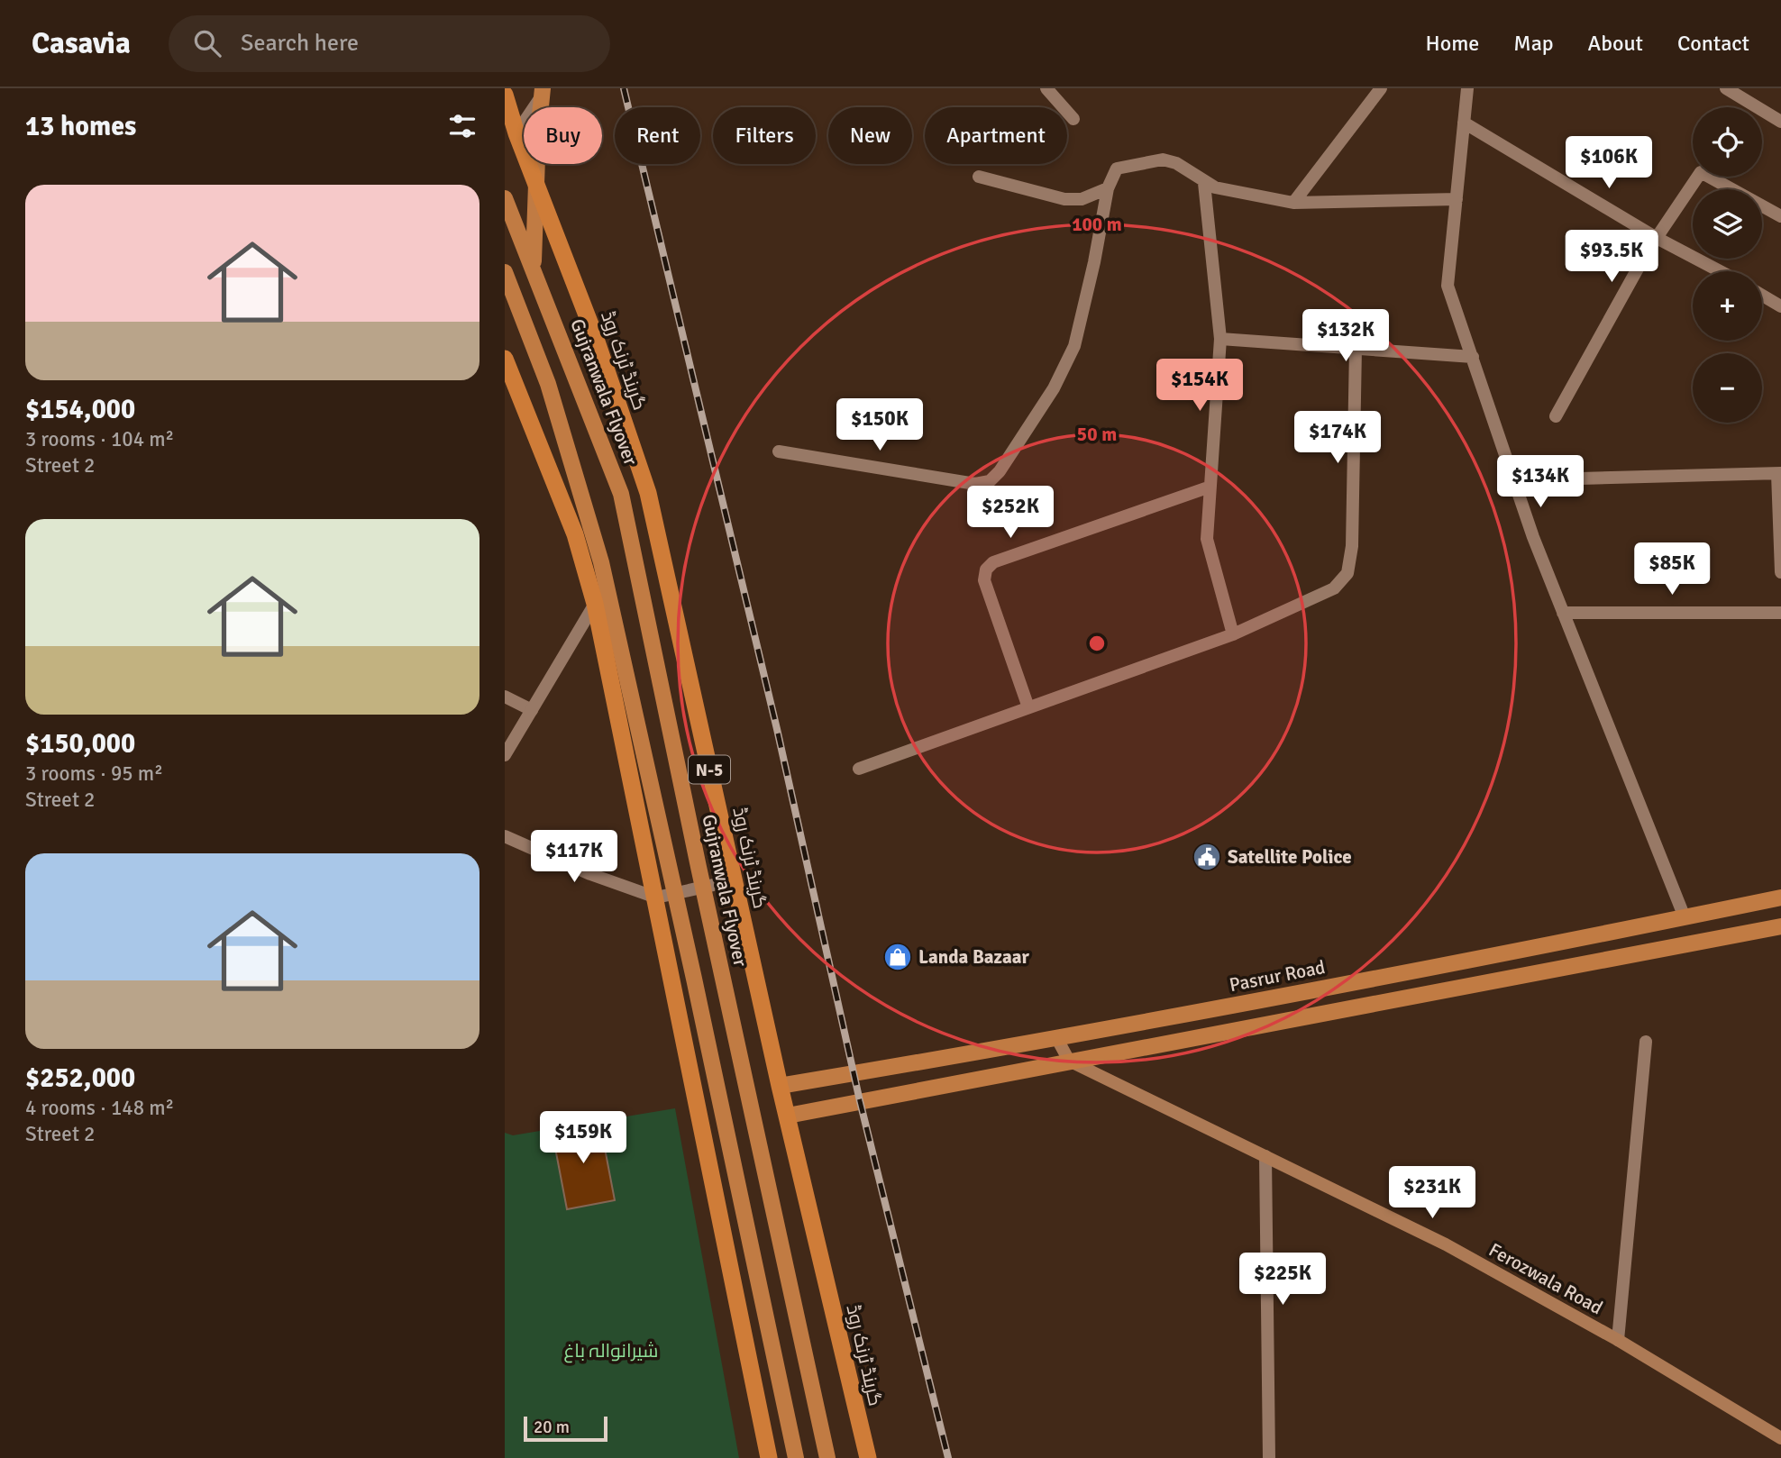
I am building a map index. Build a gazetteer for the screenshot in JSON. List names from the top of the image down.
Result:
{
  "streets": {
    "highway": ["گرینڈ ٹرنک روڈ", "N-5"],
    "main road": ["Gujranwala Flyover", "Pasrur Road", "Ferozwala Road"]
  },
  "crossings": [
    ["گرینڈ ٹرنک روڈ", "Pasrur Road"]
  ],
  "parks": ["شیرانوالہ باغ"],
  "places": {
    "public building": ["Satellite Police"],
    "shop": ["Landa Bazaar"]
  },
  "scale_bar": "20 m",
  "page": {
    "header": "Casavia",
    "search": "Search here",
    "nav": [
      "Home",
      "Map",
      "About",
      "Contact"
    ],
    "heading": "13 homes",
    "map_buttons": ["+", "−"],
    "chip": [
      "Buy",
      "Rent",
      "Filters",
      "New",
      "Apartment"
    ],
    "price": [
      "$106K",
      "$93.5K",
      "$132K",
      "$154K",
      "$150K",
      "$174K",
      "$134K",
      "$252K",
      "$85K",
      "$117K",
      "$159K",
      "$231K",
      "$225K"
    ],
    "list": [
      {
        "name": "$154,000",
        "note": "3 rooms · 104 m² · Street 2"
      },
      {
        "name": "$150,000",
        "note": "3 rooms · 95 m² · Street 2"
      },
      {
        "name": "$252,000",
        "note": "4 rooms · 148 m² · Street 2"
      }
    ],
    "scale": "20 m"
  },
  "rings": ["100 m", "50 m"]
}
